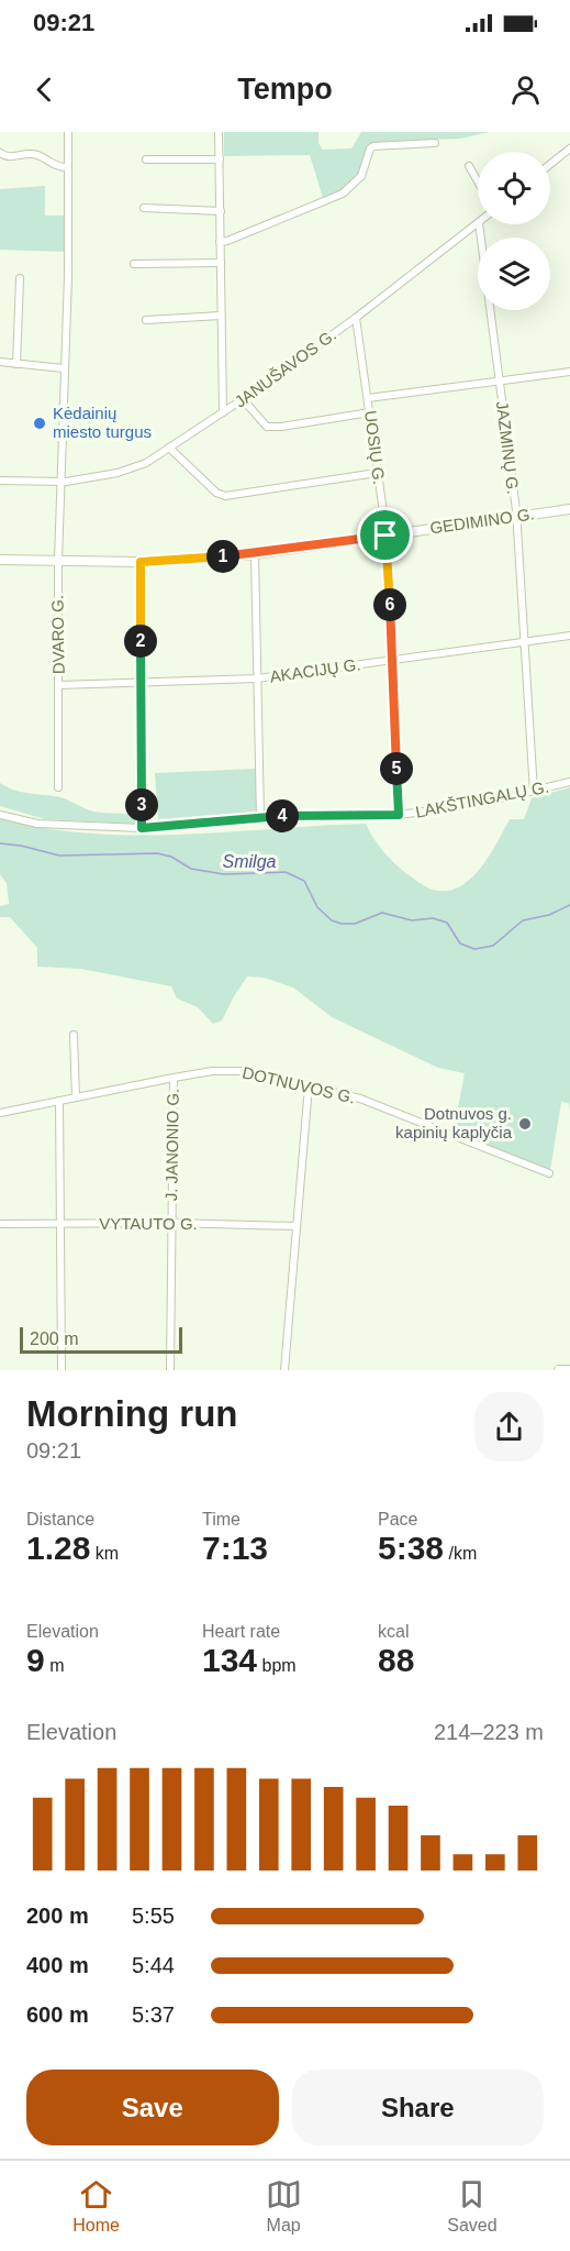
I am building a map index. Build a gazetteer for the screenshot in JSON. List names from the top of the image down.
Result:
{
  "streets": {
    "main road": ["GEDIMINO G."],
    "street": [
      "JANUŠAVOS G.",
      "UOSIŲ G.",
      "JAZMINŲ G.",
      "DVARO G.",
      "AKACIJŲ G.",
      "LAKŠTINGALŲ G.",
      "DOTNUVOS G.",
      "J. JANONIO G.",
      "VYTAUTO G."
    ]
  },
  "crossings": [
    ["JANUŠAVOS G.", "UOSIŲ G."],
    ["JANUŠAVOS G.", "DVARO G."],
    ["UOSIŲ G.", "GEDIMINO G."],
    ["UOSIŲ G.", "AKACIJŲ G."],
    ["UOSIŲ G.", "LAKŠTINGALŲ G."],
    ["JAZMINŲ G.", "GEDIMINO G."],
    ["JAZMINŲ G.", "AKACIJŲ G."],
    ["JAZMINŲ G.", "LAKŠTINGALŲ G."],
    ["GEDIMINO G.", "DVARO G."],
    ["DVARO G.", "AKACIJŲ G."],
    ["DOTNUVOS G.", "J. JANONIO G."],
    ["J. JANONIO G.", "VYTAUTO G."]
  ],
  "water": ["Smilga"],
  "places": ["Kėdainių miesto turgus", "Dotnuvos g. kapinių kaplyčia"],
  "scale_bar": "200 m",
  "page": {
    "status": "09:21",
    "header": "Tempo",
    "pins": [
      "1",
      "6",
      "2",
      "5",
      "3",
      "4"
    ],
    "scale": "200 m",
    "heading": ["Morning run", "09:21"],
    "stats": [
      ["Distance", "1.28 km"],
      ["Time", "7:13"],
      ["Pace", "5:38 /km"],
      ["Elevation", "9 m"],
      ["Heart rate", "134 bpm"],
      ["kcal", "88"]
    ],
    "chart": ["Elevation", "214–223 m"],
    "list": [
      {
        "name": "200 m",
        "note": "5:55"
      },
      {
        "name": "400 m",
        "note": "5:44"
      },
      {
        "name": "600 m",
        "note": "5:37"
      }
    ],
    "buttons": ["Save", "Share"],
    "tabs": ["Home", "Map", "Saved"]
  }
}
